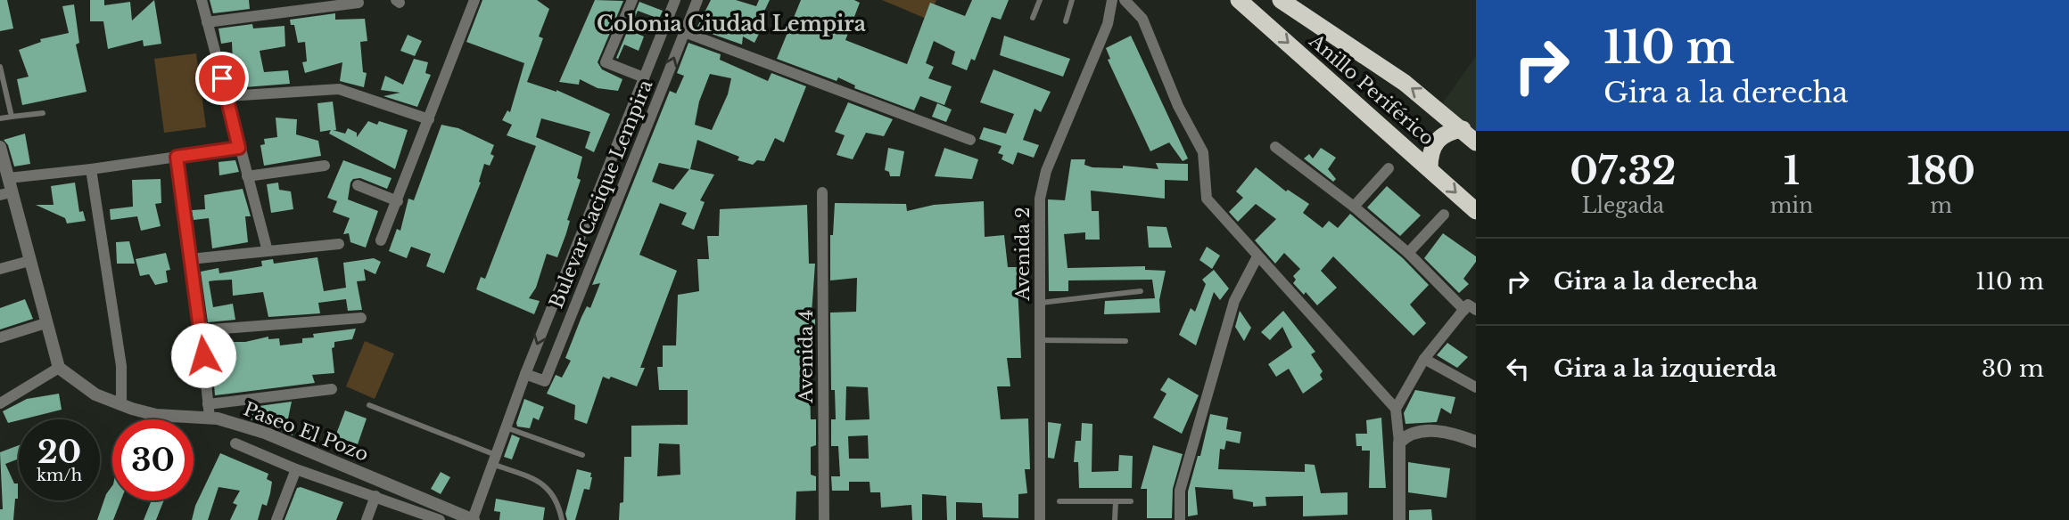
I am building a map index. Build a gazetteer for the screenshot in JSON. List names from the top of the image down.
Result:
{
  "streets": {
    "highway": ["Anillo Periférico"],
    "street": [
      "Bulevar Cacique Lempira",
      "Avenida 2",
      "Avenida 4",
      "Paseo El Pozo"
    ]
  },
  "crossings": [
    ["Bulevar Cacique Lempira", "Paseo El Pozo"]
  ],
  "districts": ["Colonia Ciudad Lempira"],
  "page": {
    "turn": ["110 m", "Gira a la derecha"],
    "eta": [
      "07:32",
      "Llegada",
      "1",
      "min",
      "180",
      "m"
    ],
    "list": [
      {
        "name": "Gira a la derecha",
        "value": "110 m"
      },
      {
        "name": "Gira a la izquierda",
        "value": "30 m"
      }
    ],
    "speed": "20 km/h",
    "limit": "30"
  }
}
